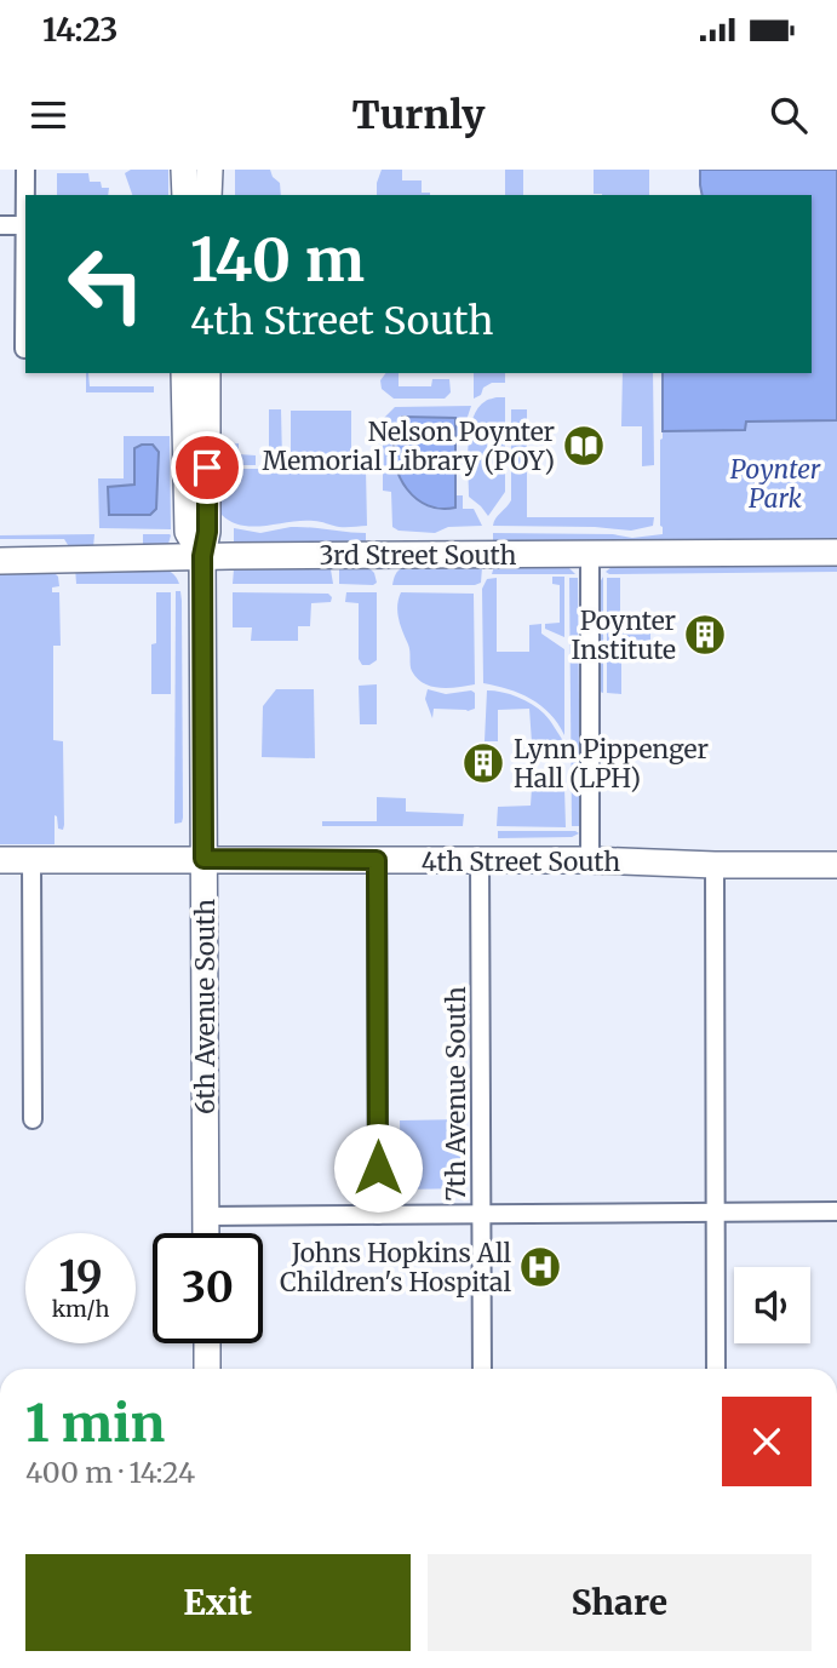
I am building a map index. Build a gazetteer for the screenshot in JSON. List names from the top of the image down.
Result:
{
  "streets": {
    "street": [
      "3rd Street South",
      "4th Street South",
      "6th Avenue South",
      "7th Avenue South"
    ]
  },
  "crossings": [
    ["3rd Street South", "6th Avenue South"],
    ["4th Street South", "6th Avenue South"],
    ["4th Street South", "7th Avenue South"]
  ],
  "parks": ["Poynter Park"],
  "places": {
    "library": ["Nelson Poynter Memorial Library (POY)"],
    "building": ["Poynter Institute", "Lynn Pippenger Hall (LPH)"],
    "hospital": ["Johns Hopkins All Children's Hospital"]
  },
  "page": {
    "status": "14:23",
    "header": "Turnly",
    "turn": ["140 m", "4th Street South"],
    "speed": "19 km/h",
    "limit": "30",
    "heading": ["1 min", "400 m · 14:24"],
    "buttons": ["Exit", "Share"]
  }
}
